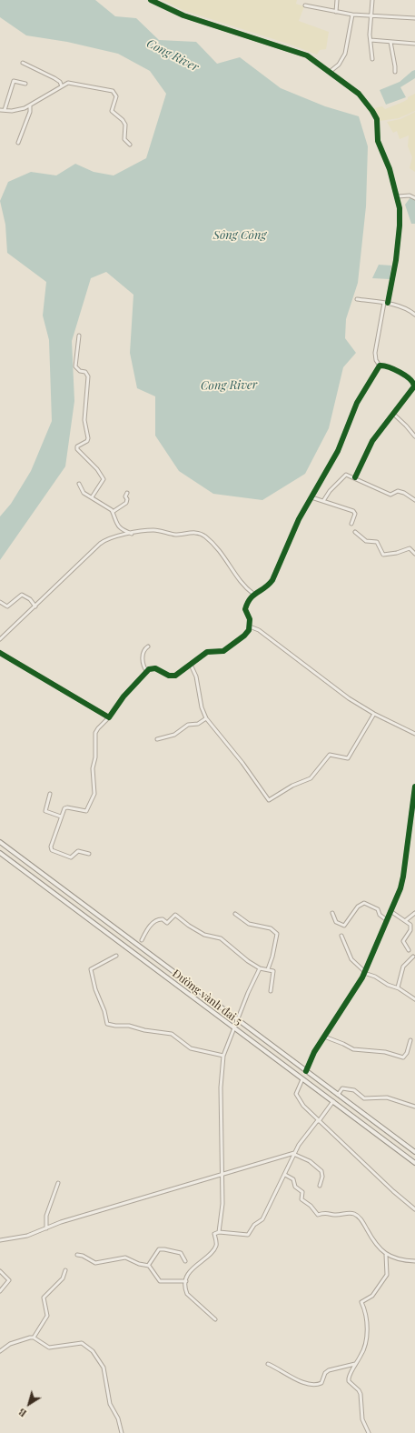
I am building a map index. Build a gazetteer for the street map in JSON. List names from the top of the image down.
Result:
{
  "streets": {
    "main road": ["Đường vành đai 5"]
  },
  "water": ["Cong River", "Sông Công"],
  "north": "bottom left"
}
